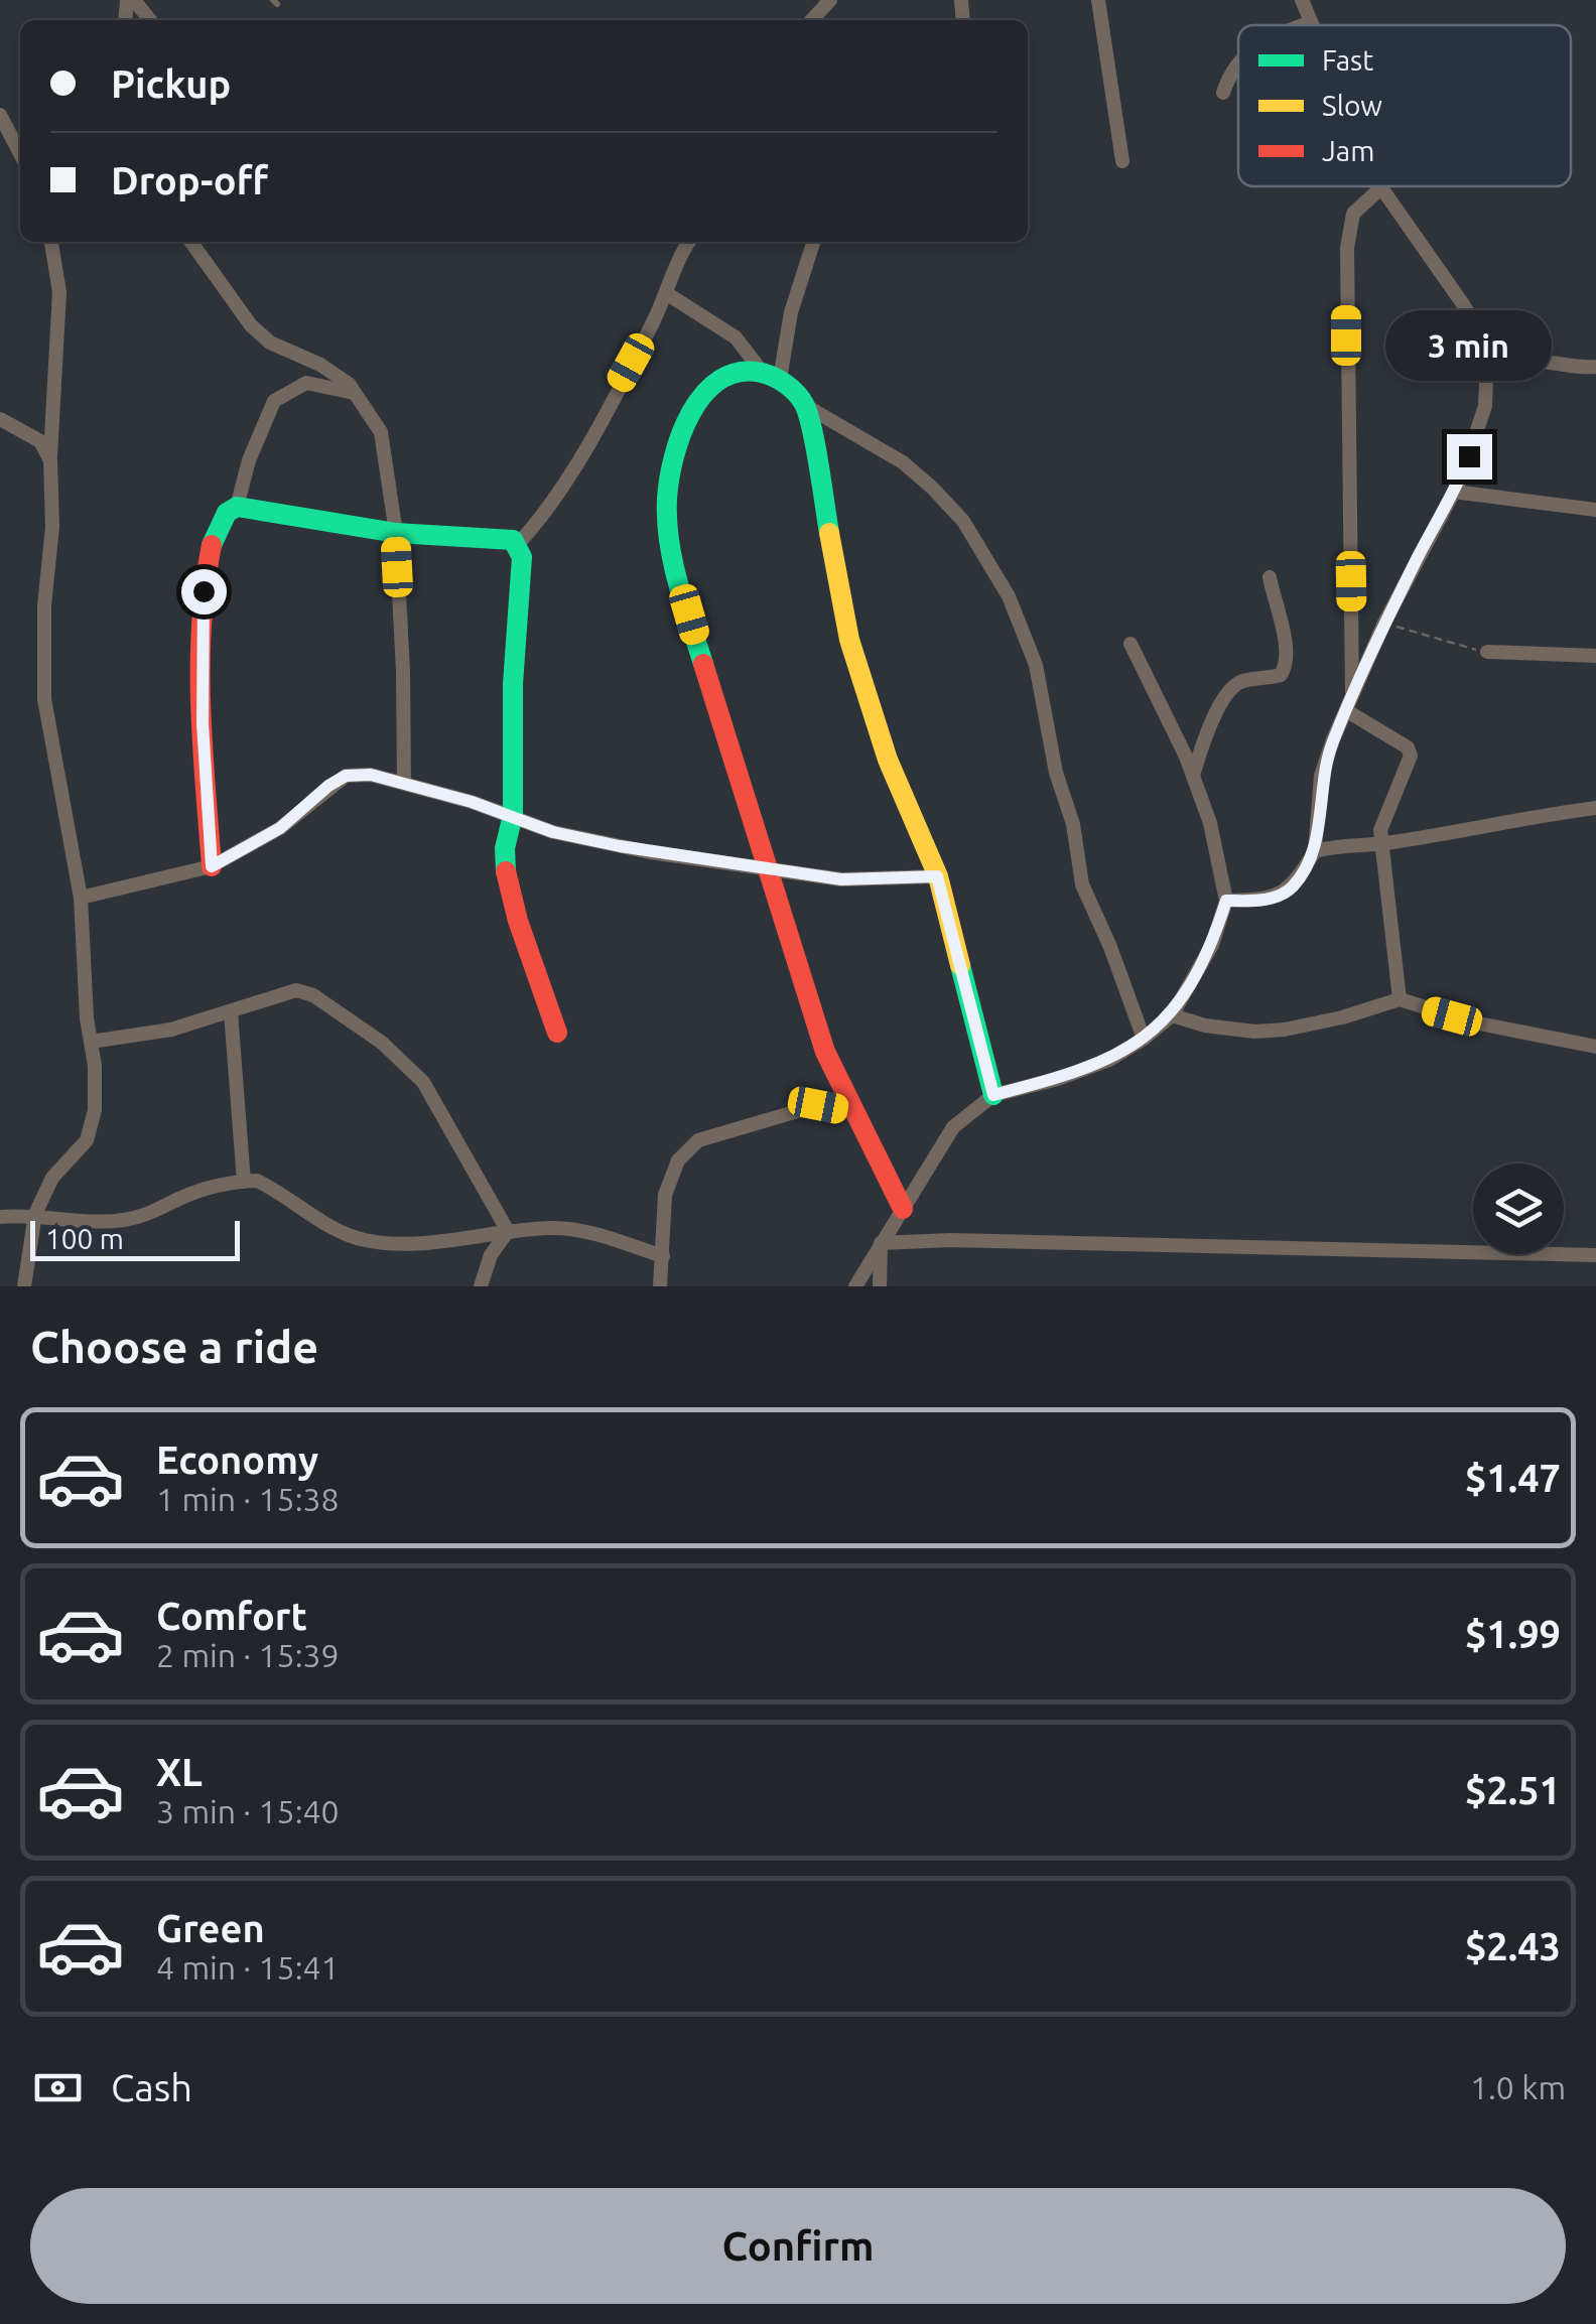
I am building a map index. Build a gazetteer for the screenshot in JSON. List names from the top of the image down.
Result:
{
  "legend": ["Fast", "Slow", "Jam"],
  "scale_bar": "100 m",
  "page": {
    "banner": ["Pickup", "Drop-off"],
    "bubble": "3 min",
    "scale": "100 m",
    "heading": "Choose a ride",
    "list": [
      {
        "name": "Economy",
        "note": "1 min · 15:38",
        "value": "$1.47"
      },
      {
        "name": "Comfort",
        "note": "2 min · 15:39",
        "value": "$1.99"
      },
      {
        "name": "XL",
        "note": "3 min · 15:40",
        "value": "$2.51"
      },
      {
        "name": "Green",
        "note": "4 min · 15:41",
        "value": "$2.43"
      }
    ],
    "pay": ["Cash", "1.0 km"],
    "buttons": "Confirm"
  }
}
